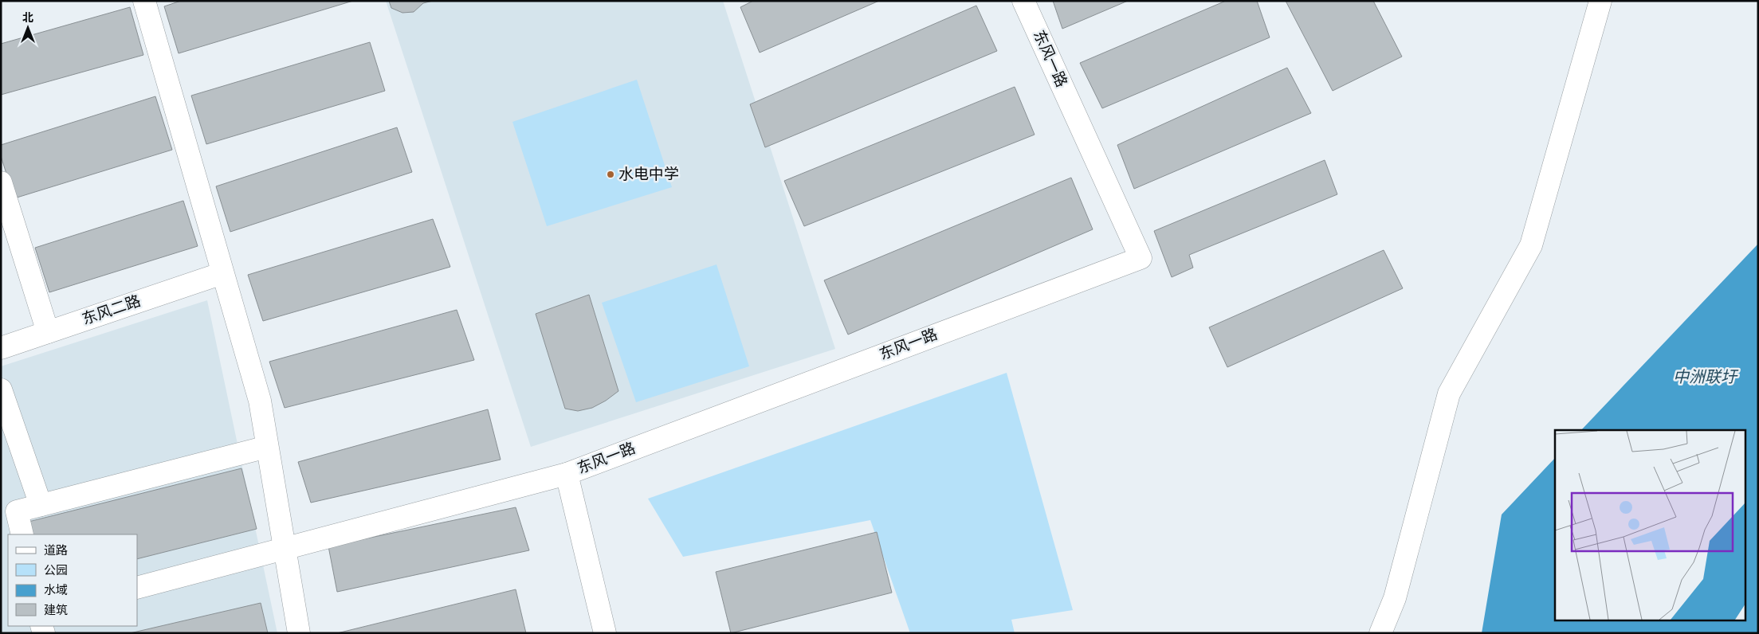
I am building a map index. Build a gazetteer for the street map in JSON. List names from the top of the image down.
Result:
{
  "streets": {
    "street": ["东风一路", "东风二路"]
  },
  "water": ["中洲联圩"],
  "places": ["水电中学"],
  "legend": [
    "道路",
    "公园",
    "水域",
    "建筑"
  ],
  "north": "top"
}
